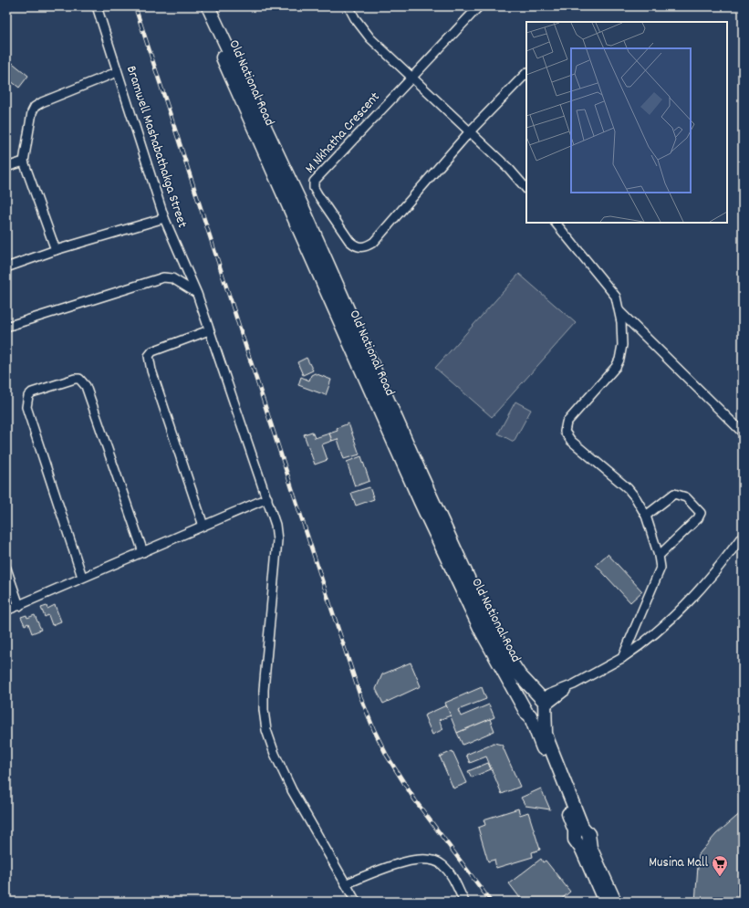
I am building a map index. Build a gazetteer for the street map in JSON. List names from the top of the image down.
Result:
{
  "streets": {
    "main road": ["Old National Road"],
    "street": ["M Nkhatha Crescent", "Bramwell Mashabathakga Street"]
  },
  "places": {
    "supermarket": ["Musina Mall"]
  }
}
